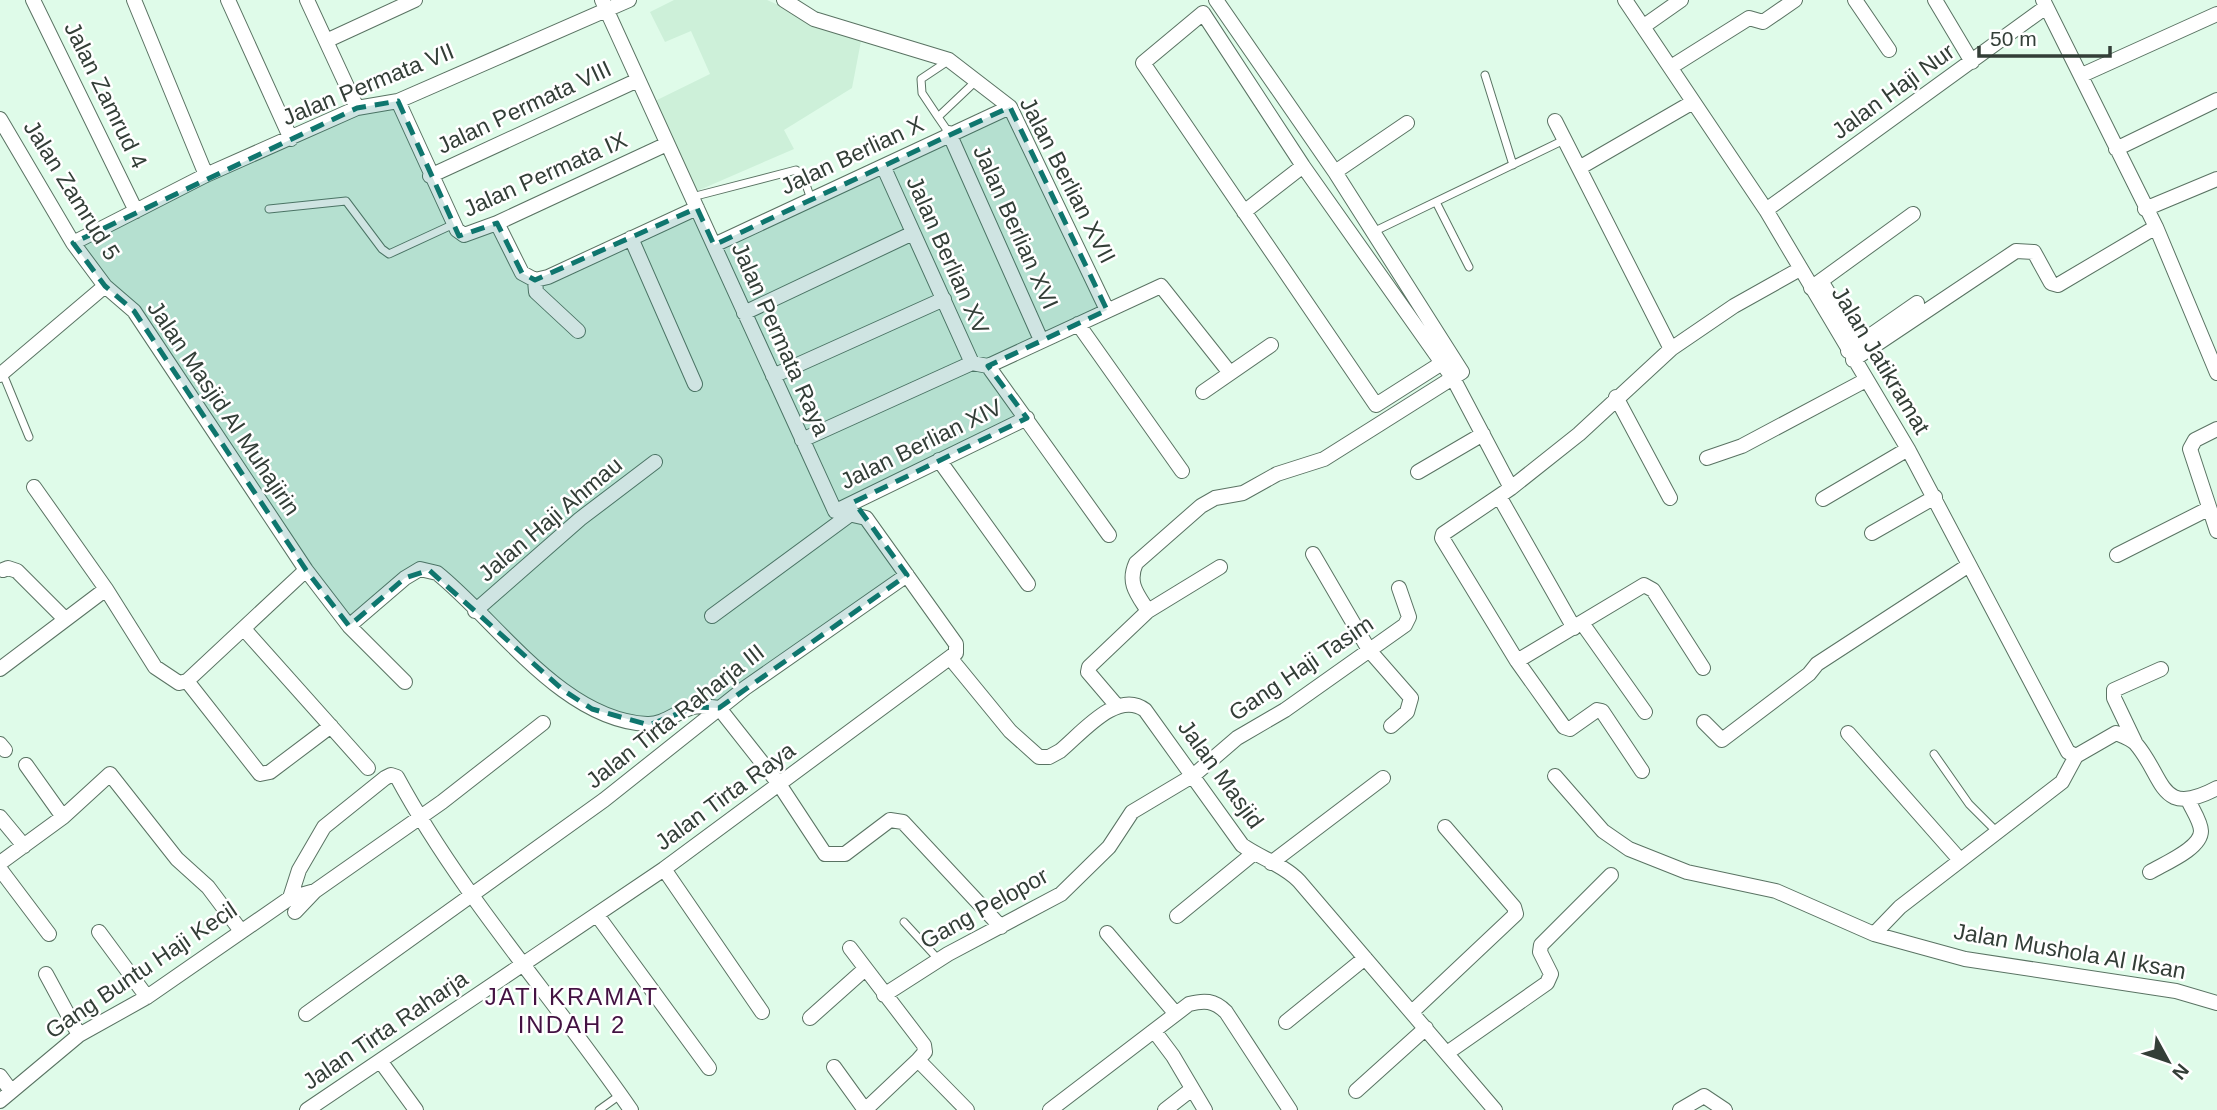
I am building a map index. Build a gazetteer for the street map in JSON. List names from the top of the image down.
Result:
{
  "streets": {
    "street": [
      "Jalan Permata VII",
      "Jalan Haji Nur",
      "Jalan Zamrud 4",
      "Jalan Permata VIII",
      "Jalan Berlian X",
      "Jalan Permata IX",
      "Jalan Berlian XVII",
      "Jalan Zamrud 5",
      "Jalan Berlian XVI",
      "Jalan Berlian XV",
      "Jalan Permata Raya",
      "Jalan Jatikramat",
      "Jalan Masjid Al Muhajirin",
      "Jalan Berlian XIV",
      "Jalan Haji Ahmau",
      "Gang Haji Tasim",
      "Jalan Tirta Raharja III",
      "Jalan Masjid",
      "Jalan Tirta Raya",
      "Gang Pelopor",
      "Jalan Mushola Al Iksan",
      "Gang Buntu Haji Kecil",
      "Jalan Tirta Raharja"
    ]
  },
  "crossings": [
    ["Jalan Permata VII", "Jalan Zamrud 4"],
    ["Jalan Permata VII", "Jalan Permata IX"],
    ["Jalan Permata VII", "Jalan Zamrud 5"],
    ["Jalan Permata VII", "Jalan Permata Raya"],
    ["Jalan Haji Nur", "Jalan Jatikramat"],
    ["Jalan Permata VIII", "Jalan Permata IX"],
    ["Jalan Permata VIII", "Jalan Permata Raya"],
    ["Jalan Berlian X", "Jalan Berlian XVII"],
    ["Jalan Berlian X", "Jalan Berlian XVI"],
    ["Jalan Berlian X", "Jalan Berlian XV"],
    ["Jalan Berlian X", "Jalan Permata Raya"],
    ["Jalan Permata IX", "Jalan Permata Raya"],
    ["Jalan Zamrud 5", "Jalan Masjid Al Muhajirin"],
    ["Jalan Berlian XV", "Jalan Berlian XIV"],
    ["Jalan Permata Raya", "Jalan Berlian XIV"],
    ["Gang Haji Tasim", "Jalan Masjid"],
    ["Gang Haji Tasim", "Gang Pelopor"],
    ["Jalan Masjid", "Gang Pelopor"],
    ["Jalan Tirta Raya", "Jalan Tirta Raharja"]
  ],
  "districts": ["JATI KRAMAT INDAH 2"],
  "scale_bar": "50 m",
  "north": "bottom right"
}
